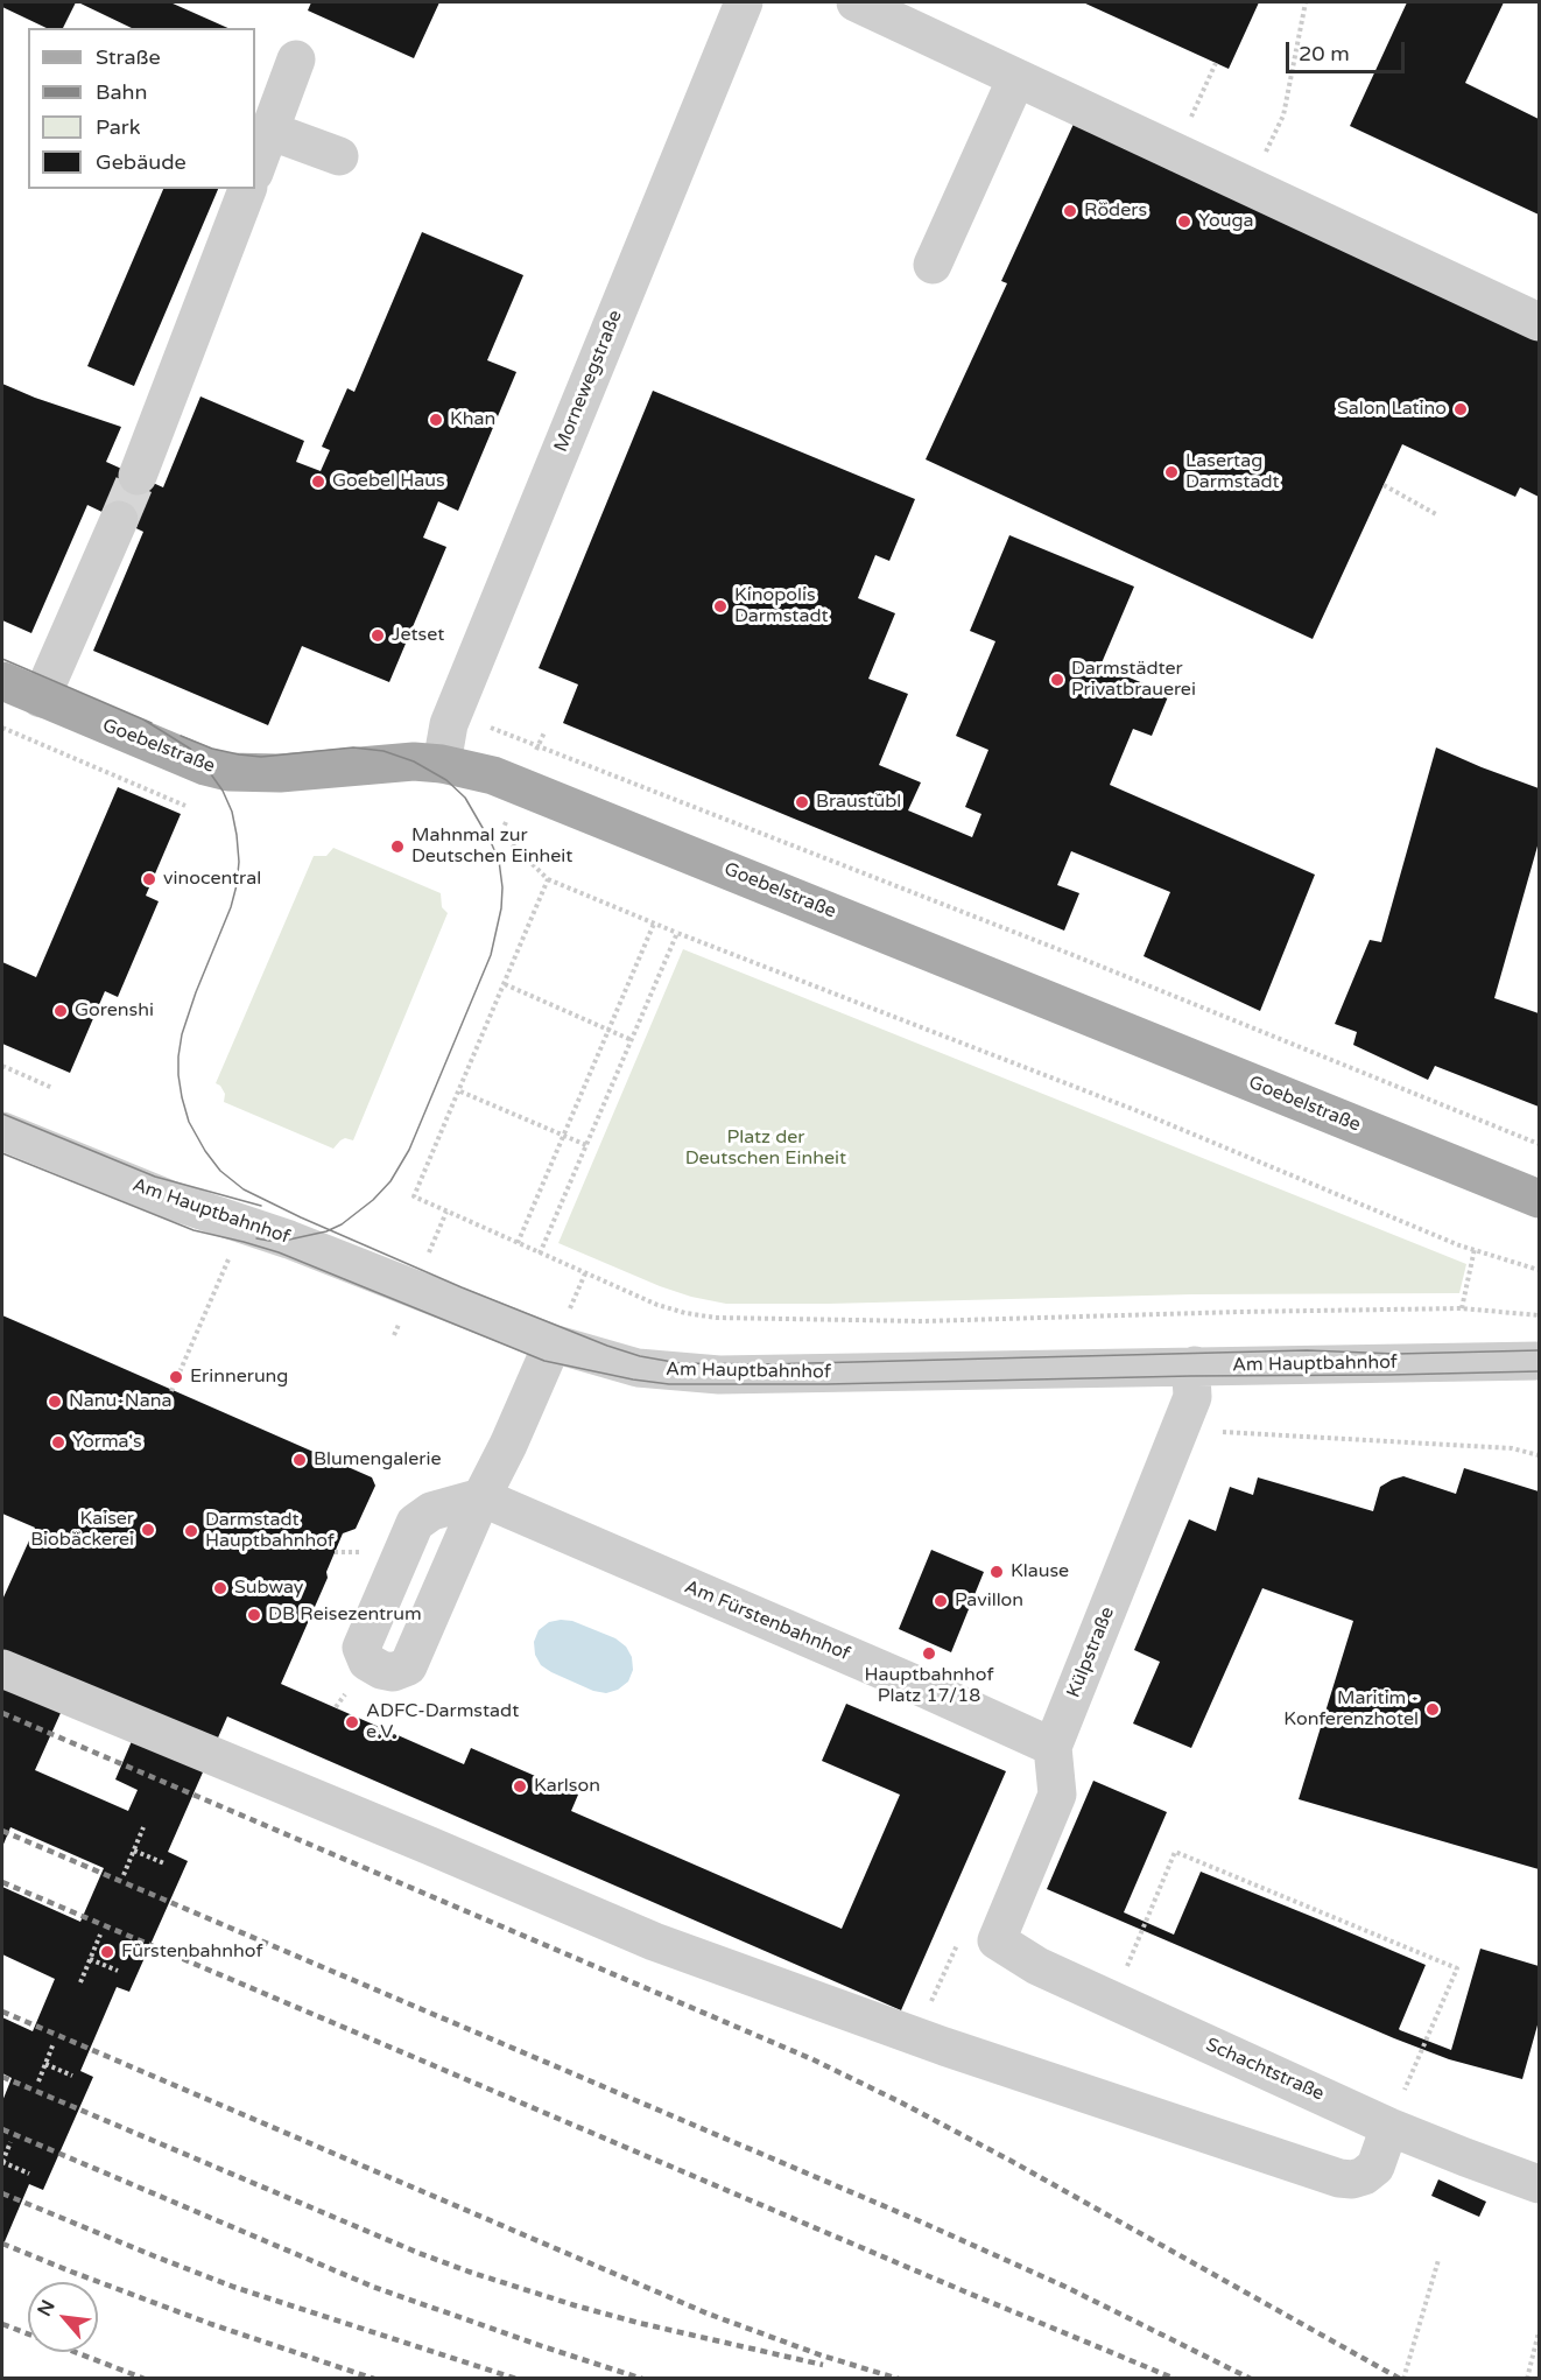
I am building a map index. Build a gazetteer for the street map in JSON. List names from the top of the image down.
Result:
{
  "streets": {
    "main road": ["Goebelstraße"],
    "street": [
      "Mornewegstraße",
      "Am Hauptbahnhof",
      "Am Fürstenbahnhof",
      "Külpstraße",
      "Schachtstraße"
    ]
  },
  "crossings": [
    ["Mornewegstraße", "Goebelstraße"],
    ["Am Hauptbahnhof", "Am Fürstenbahnhof"],
    ["Am Hauptbahnhof", "Külpstraße"],
    ["Am Fürstenbahnhof", "Külpstraße"],
    ["Külpstraße", "Schachtstraße"]
  ],
  "parks": ["Platz der Deutschen Einheit"],
  "places": [
    "Röders",
    "Youga",
    "Salon Latino",
    "Khan",
    "Lasertag Darmstadt",
    "Goebel Haus",
    "Kinopolis Darmstadt",
    "Jetset",
    "Darmstädter Privatbrauerei",
    "Braustübl",
    "Mahnmal zur Deutschen Einheit",
    "vinocentral",
    "Gorenshi",
    "Erinnerung",
    "Nanu-Nana",
    "Yorma's",
    "Blumengalerie",
    "Kaiser Biobäckerei",
    "Darmstadt Hauptbahnhof",
    "Klause",
    "Subway",
    "Pavillon",
    "DB Reisezentrum",
    "Hauptbahnhof Platz 17/18",
    "Maritim - Konferenzhotel",
    "ADFC-Darmstadt e.V.",
    "Karlson",
    "Fürstenbahnhof"
  ],
  "legend": [
    "Straße",
    "Bahn",
    "Park",
    "Gebäude"
  ],
  "scale_bar": "20 m",
  "north": "top left"
}
